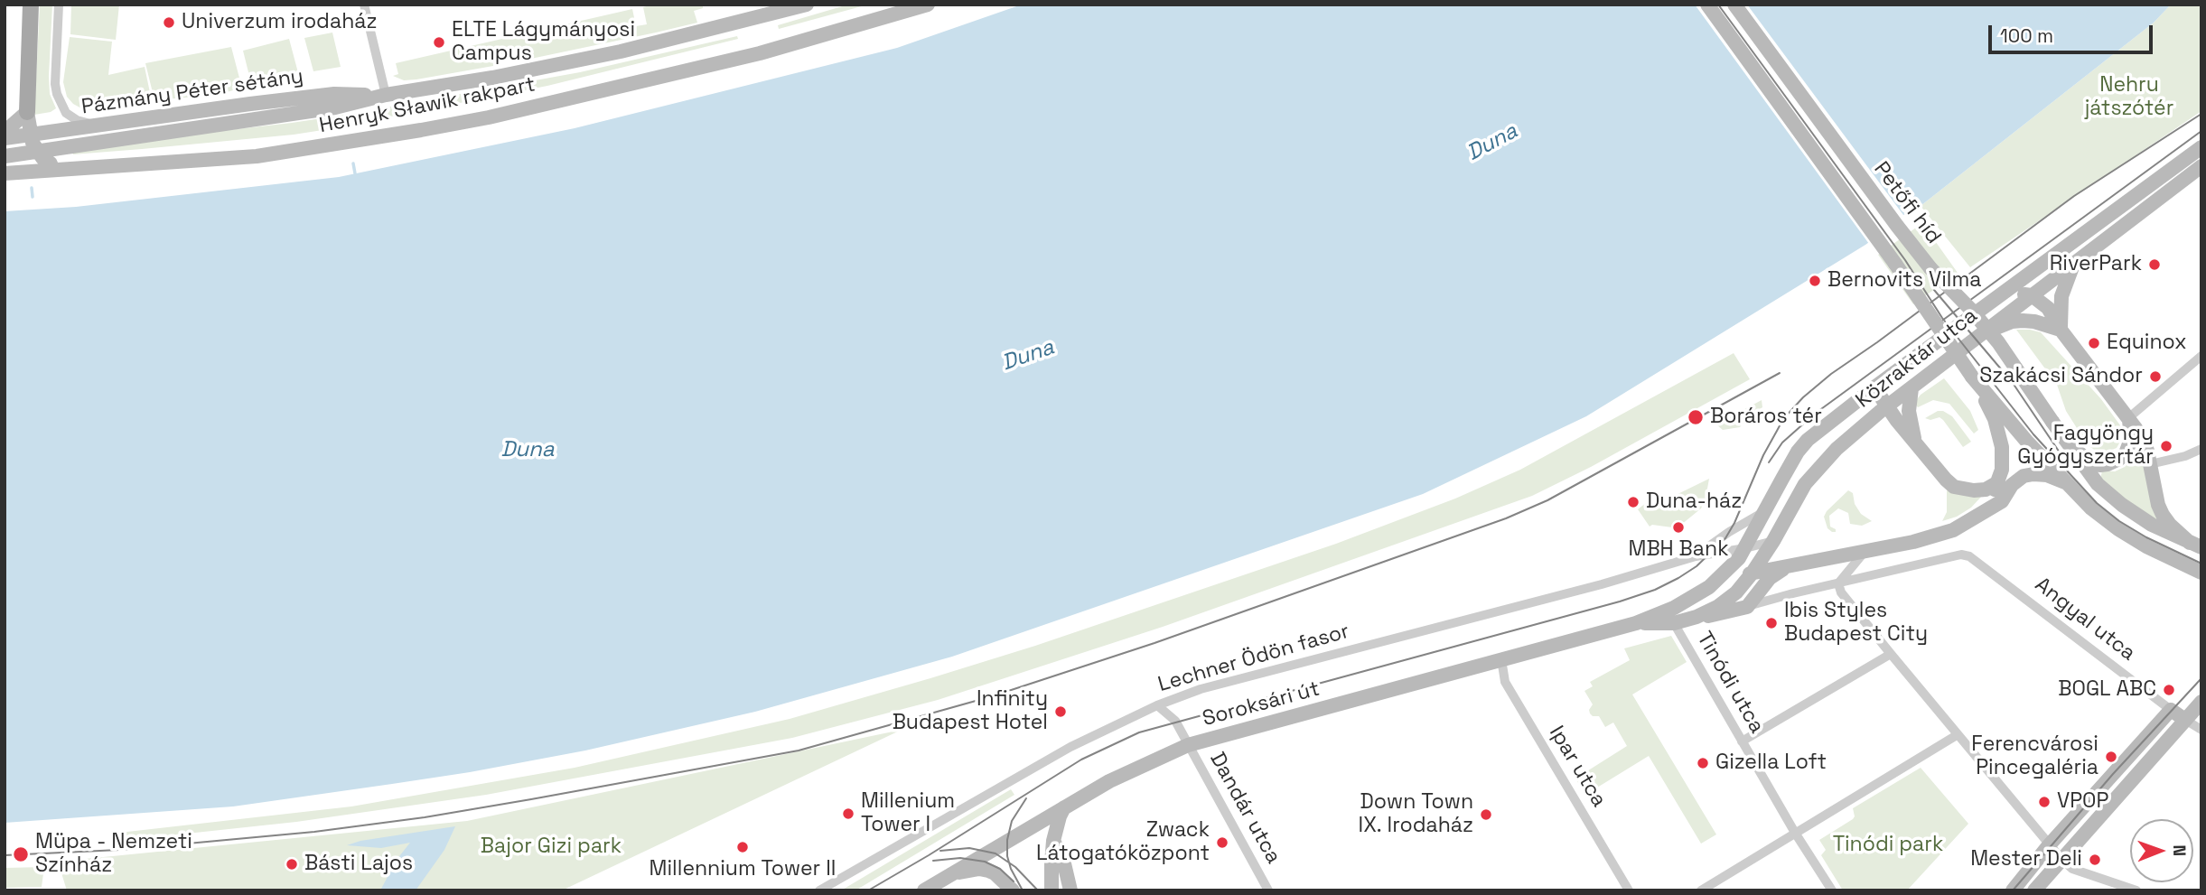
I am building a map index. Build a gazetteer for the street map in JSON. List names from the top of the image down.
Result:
{
  "streets": {
    "main road": [
      "Pázmány Péter sétány",
      "Henryk Sławik rakpart",
      "Petőfi híd",
      "Közraktár utca",
      "Soroksári út"
    ],
    "street": [
      "Angyal utca",
      "Lechner Ödön fasor",
      "Tinódi utca",
      "Ipar utca",
      "Dandár utca"
    ]
  },
  "crossings": [
    ["Pázmány Péter sétány", "Henryk Sławik rakpart"],
    ["Közraktár utca", "Lechner Ödön fasor"],
    ["Közraktár utca", "Soroksári út"],
    ["Lechner Ödön fasor", "Dandár utca"],
    ["Tinódi utca", "Soroksári út"],
    ["Soroksári út", "Ipar utca"],
    ["Soroksári út", "Dandár utca"]
  ],
  "water": ["Duna"],
  "parks": ["Nehru játszótér", "Tinódi park", "Bajor Gizi park"],
  "places": [
    "Univerzum irodaház",
    "ELTE Lágymányosi Campus",
    "RiverPark",
    "Bernovits Vilma",
    "Equinox",
    "Szakácsi Sándor",
    "Boráros tér",
    "Fagyöngy Gyógyszertár",
    "Duna-ház",
    "MBH Bank",
    "Ibis Styles Budapest City",
    "BOGL ABC",
    "Infinity Budapest Hotel",
    "Ferencvárosi Pincegaléria",
    "Gizella Loft",
    "VPOP",
    "Millenium Tower I",
    "Down Town IX. Irodaház",
    "Zwack Látogatóközpont",
    "Millennium Tower II",
    "Müpa - Nemzeti Színház",
    "Mester Deli",
    "Básti Lajos"
  ],
  "scale_bar": "100 m",
  "north": "right"
}
